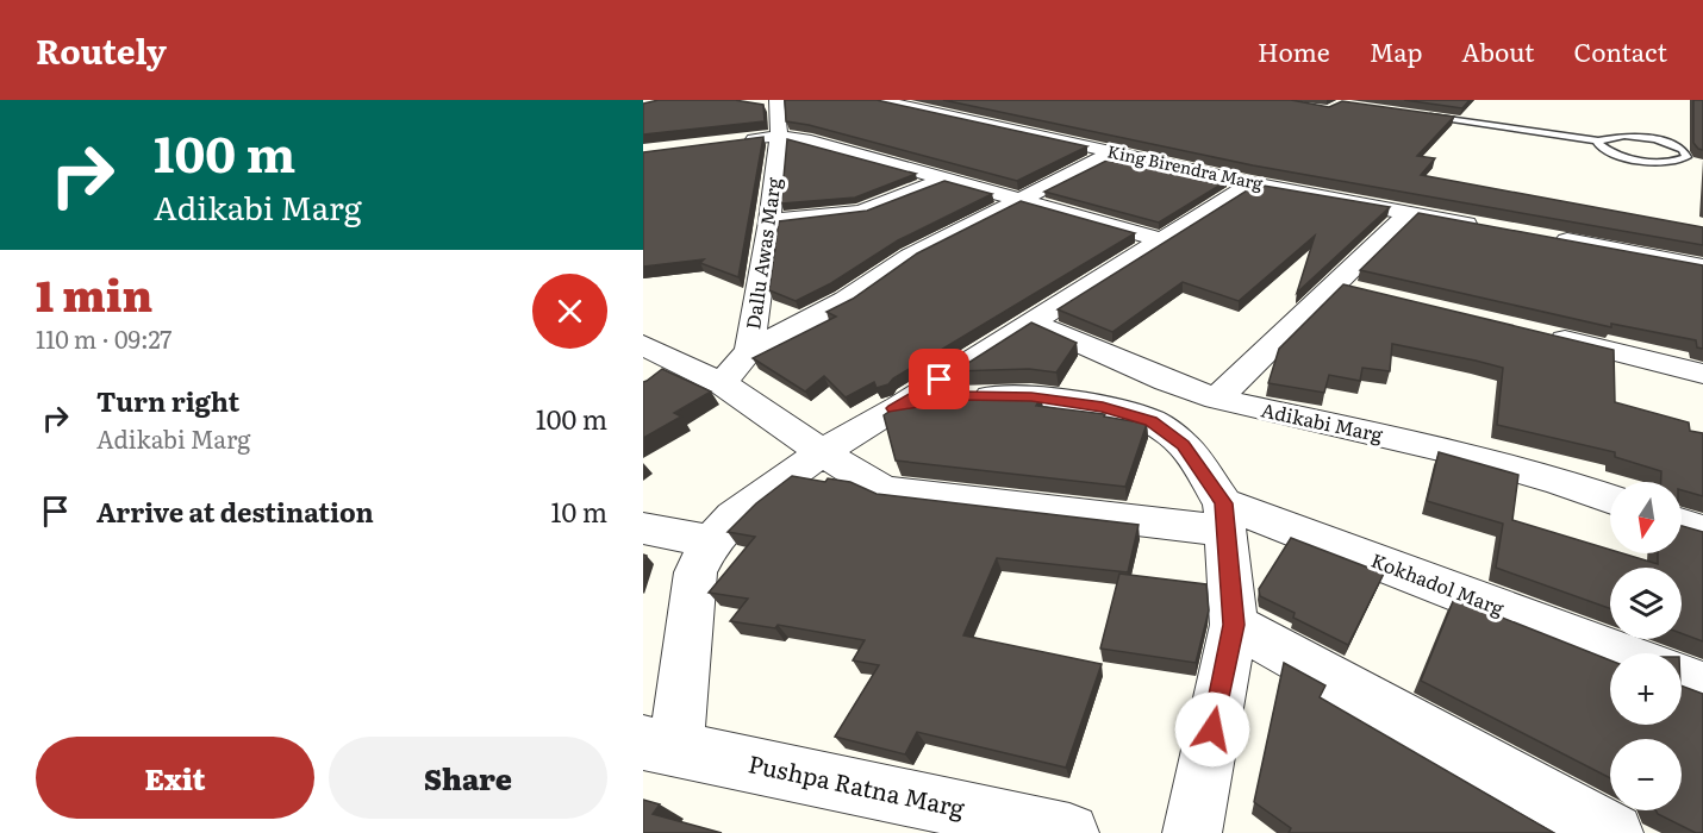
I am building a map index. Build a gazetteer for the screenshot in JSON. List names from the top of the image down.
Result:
{
  "streets": {
    "street": [
      "King Birendra Marg",
      "Dallu Awas Marg",
      "Adikabi Marg",
      "Kokhadol Marg",
      "Pushpa Ratna Marg"
    ]
  },
  "north": "bottom",
  "page": {
    "header": "Routely",
    "nav": [
      "Home",
      "Map",
      "About",
      "Contact"
    ],
    "turn": ["100 m", "Adikabi Marg"],
    "heading": ["1 min", "110 m · 09:27"],
    "list": [
      {
        "name": "Turn right",
        "note": "Adikabi Marg",
        "value": "100 m"
      },
      {
        "name": "Arrive at destination",
        "value": "10 m"
      }
    ],
    "map_buttons": ["+", "−"],
    "buttons": ["Exit", "Share"]
  }
}
